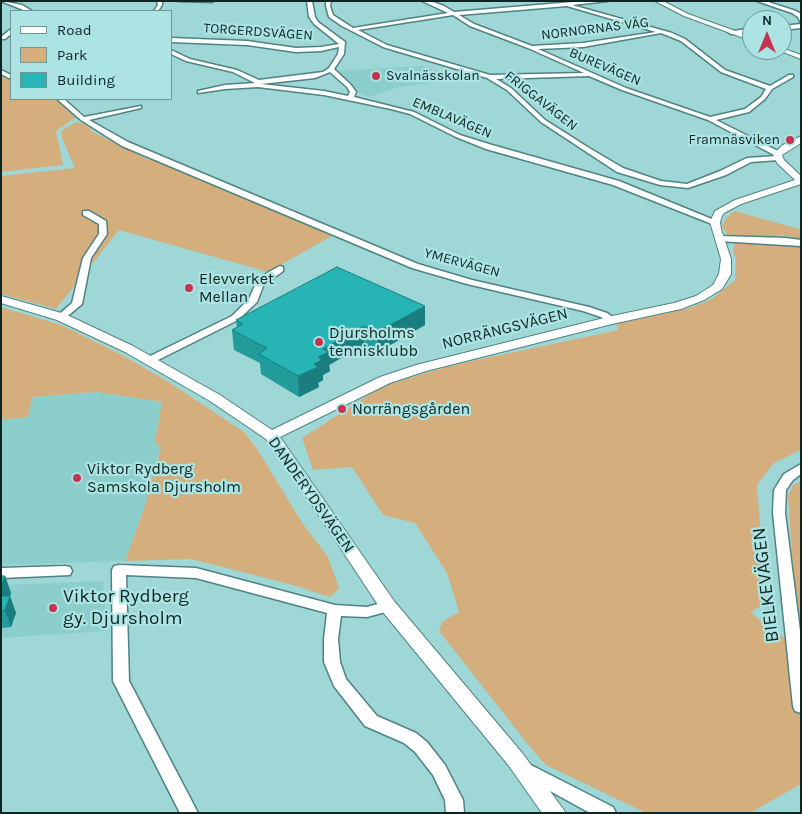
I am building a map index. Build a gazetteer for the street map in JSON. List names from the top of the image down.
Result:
{
  "streets": {
    "street": [
      "NORNORNAS VÄG",
      "TORGERDSVÄGEN",
      "BUREVÄGEN",
      "FRIGGAVÄGEN",
      "EMBLAVÄGEN",
      "YMERVÄGEN",
      "NORRÄNGSVÄGEN",
      "DANDERYDSVÄGEN",
      "BIELKEVÄGEN"
    ]
  },
  "crossings": [
    ["NORNORNAS VÄG", "BUREVÄGEN"],
    ["BUREVÄGEN", "FRIGGAVÄGEN"],
    ["YMERVÄGEN", "NORRÄNGSVÄGEN"],
    ["NORRÄNGSVÄGEN", "DANDERYDSVÄGEN"]
  ],
  "places": [
    "Svalnässkolan",
    "Framnäsviken",
    "Elevverket Mellan",
    "Djursholms tennisklubb",
    "Norrängsgården",
    "Viktor Rydberg Samskola Djursholm",
    "Viktor Rydberg gy. Djursholm"
  ],
  "legend": ["Road", "Park", "Building"],
  "north": "top"
}
